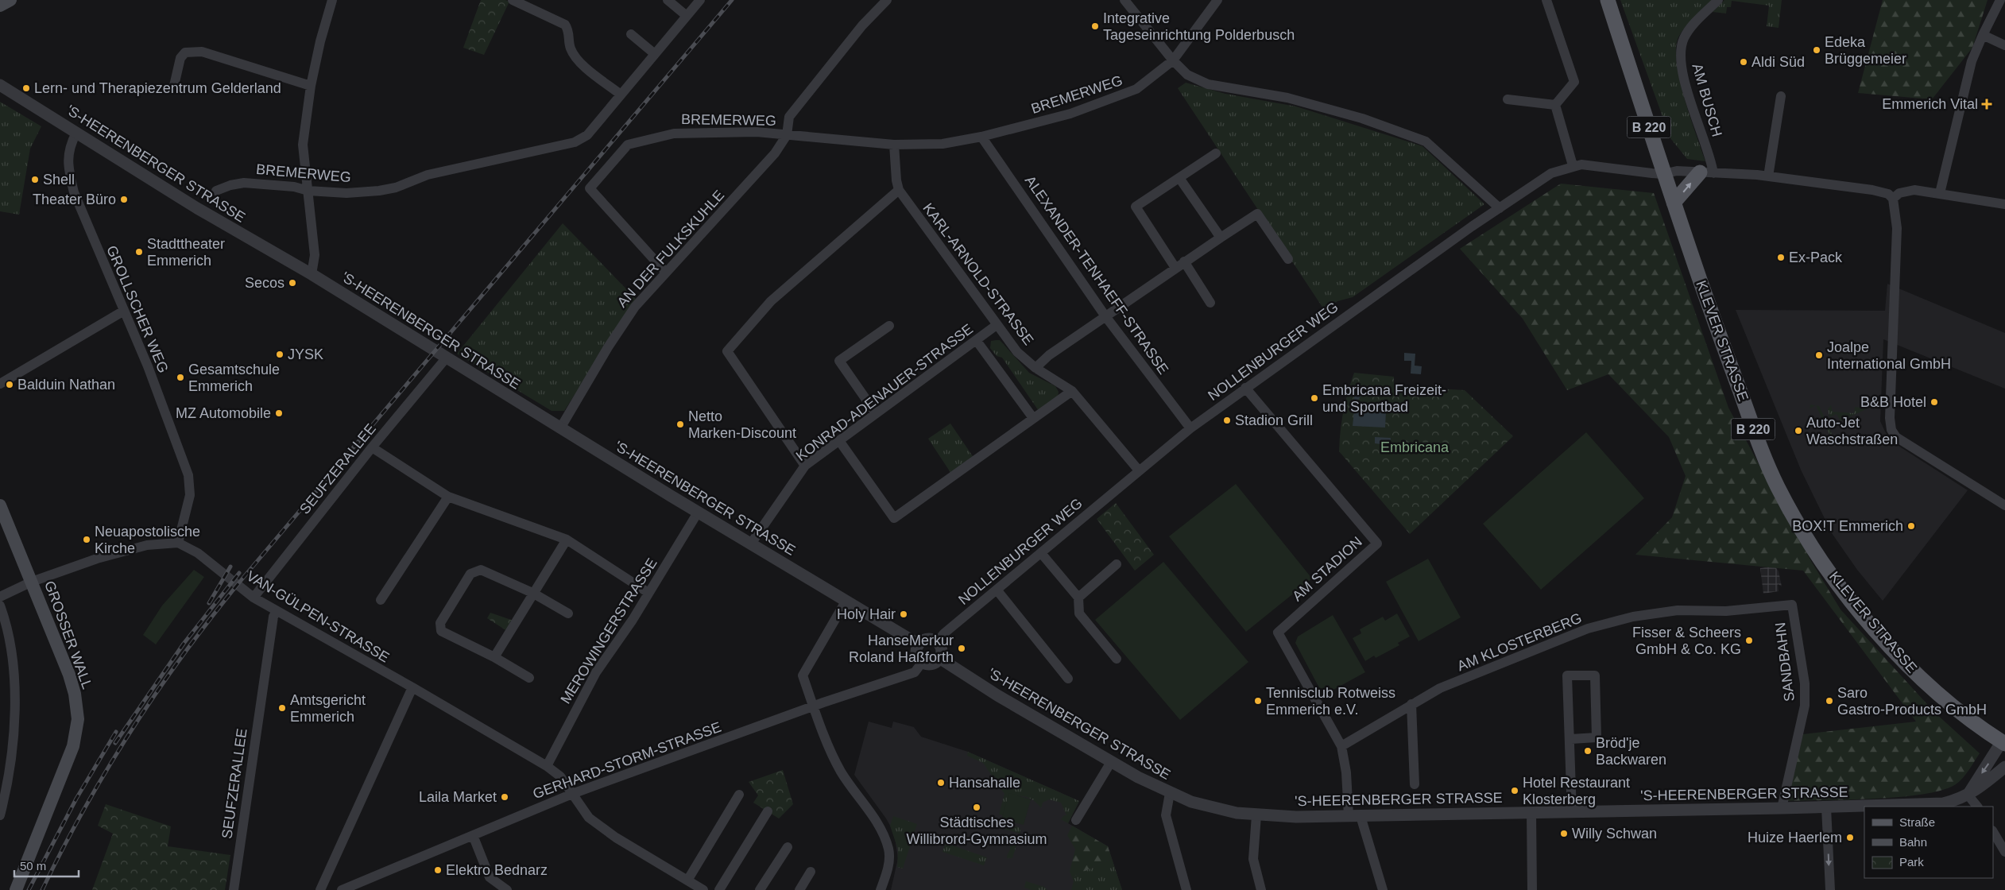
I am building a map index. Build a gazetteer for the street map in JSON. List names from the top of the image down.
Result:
{
  "streets": {
    "main road": ["B 220", "KLEVER STRASSE", "GROSSER WALL"],
    "street": [
      "BREMERWEG",
      "AM BUSCH",
      "'S-HEERENBERGER STRASSE",
      "AN DER FULKSKUHLE",
      "KARL-ARNOLD-STRASSE",
      "ALEXANDER-TENHAEFF-STRASSE",
      "GROLLSCHER WEG",
      "NOLLENBURGER WEG",
      "KONRAD-ADENAUER-STRASSE",
      "SEUFZERALLEE",
      "AM STADION",
      "VAN-GÜLPEN-STRASSE",
      "MEROWINGERSTRASSE",
      "AM KLOSTERBERG",
      "SANDBAHN",
      "GERHARD-STORM-STRASSE"
    ]
  },
  "crossings": [
    ["BREMERWEG", "AN DER FULKSKUHLE"],
    ["BREMERWEG", "KARL-ARNOLD-STRASSE"],
    ["BREMERWEG", "ALEXANDER-TENHAEFF-STRASSE"],
    ["AM BUSCH", "NOLLENBURGER WEG"],
    ["'S-HEERENBERGER STRASSE", "AN DER FULKSKUHLE"],
    ["'S-HEERENBERGER STRASSE", "GROLLSCHER WEG"],
    ["'S-HEERENBERGER STRASSE", "NOLLENBURGER WEG"],
    ["'S-HEERENBERGER STRASSE", "KONRAD-ADENAUER-STRASSE"],
    ["'S-HEERENBERGER STRASSE", "SEUFZERALLEE"],
    ["'S-HEERENBERGER STRASSE", "MEROWINGERSTRASSE"],
    ["'S-HEERENBERGER STRASSE", "SANDBAHN"],
    ["'S-HEERENBERGER STRASSE", "GERHARD-STORM-STRASSE"],
    ["KARL-ARNOLD-STRASSE", "NOLLENBURGER WEG"],
    ["KARL-ARNOLD-STRASSE", "KONRAD-ADENAUER-STRASSE"],
    ["ALEXANDER-TENHAEFF-STRASSE", "NOLLENBURGER WEG"],
    ["GROLLSCHER WEG", "VAN-GÜLPEN-STRASSE"],
    ["KLEVER STRASSE", "NOLLENBURGER WEG"],
    ["NOLLENBURGER WEG", "AM STADION"],
    ["NOLLENBURGER WEG", "GERHARD-STORM-STRASSE"],
    ["SEUFZERALLEE", "VAN-GÜLPEN-STRASSE"],
    ["AM STADION", "AM KLOSTERBERG"],
    ["VAN-GÜLPEN-STRASSE", "MEROWINGERSTRASSE"],
    ["VAN-GÜLPEN-STRASSE", "GERHARD-STORM-STRASSE"],
    ["AM KLOSTERBERG", "SANDBAHN"]
  ],
  "parks": ["Embricana"],
  "places": {
    "other": [
      "Integrative Tageseinrichtung Polderbusch",
      "Edeka Brüggemeier",
      "Aldi Süd",
      "Lern- und Therapiezentrum Gelderland",
      "Shell",
      "Theater Büro",
      "Stadttheater Emmerich",
      "Ex-Pack",
      "Secos",
      "JYSK",
      "Joalpe International GmbH",
      "Gesamtschule Emmerich",
      "Balduin Nathan",
      "Embricana Freizeit- und Sportbad",
      "B&B Hotel",
      "MZ Automobile",
      "Stadion Grill",
      "Netto Marken-Discount",
      "Auto-Jet Waschstraßen",
      "BOX!T Emmerich",
      "Neuapostolische Kirche",
      "Holy Hair",
      "Fisser & Scheers GmbH & Co. KG",
      "HanseMerkur Roland Haßforth",
      "Tennisclub Rotweiss Emmerich e.V.",
      "Saro Gastro-Products GmbH",
      "Amtsgericht Emmerich",
      "Bröd'je Backwaren",
      "Hansahalle",
      "Hotel Restaurant Klosterberg",
      "Laila Market",
      "Städtisches Willibrord-Gymnasium",
      "Willy Schwan",
      "Huize Haerlem",
      "Elektro Bednarz"
    ],
    "health": ["Emmerich Vital"]
  },
  "legend": ["Straße", "Bahn", "Park"],
  "scale_bar": "50 m"
}
